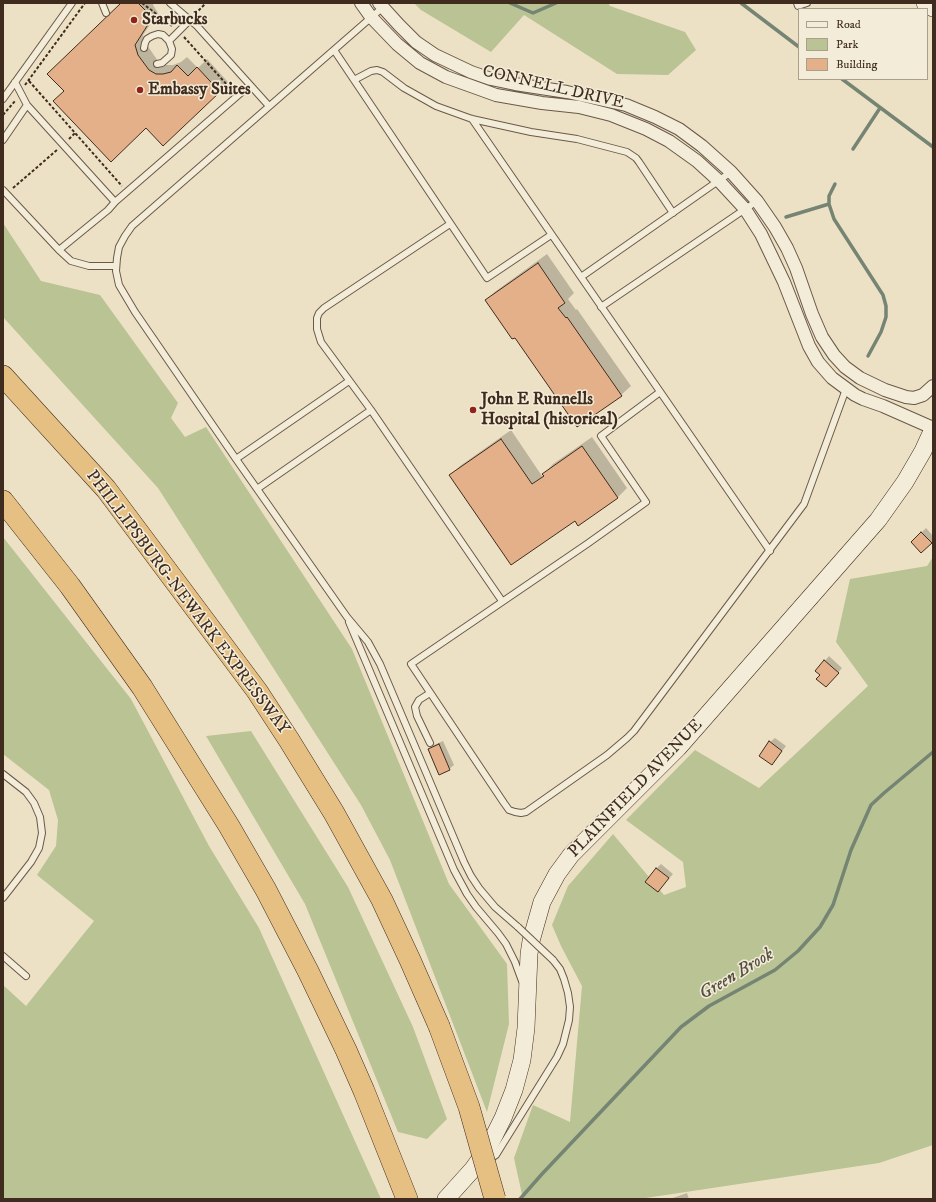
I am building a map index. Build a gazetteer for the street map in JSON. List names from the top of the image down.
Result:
{
  "streets": {
    "highway": ["PHILLIPSBURG-NEWARK EXPRESSWAY"],
    "main road": ["PLAINFIELD AVENUE"],
    "street": ["CONNELL DRIVE"]
  },
  "crossings": [
    ["CONNELL DRIVE", "PLAINFIELD AVENUE"]
  ],
  "water": ["Green Brook"],
  "places": ["Starbucks", "Embassy Suites", "John E Runnells Hospital (historical)"],
  "legend": ["Road", "Park", "Building"]
}
